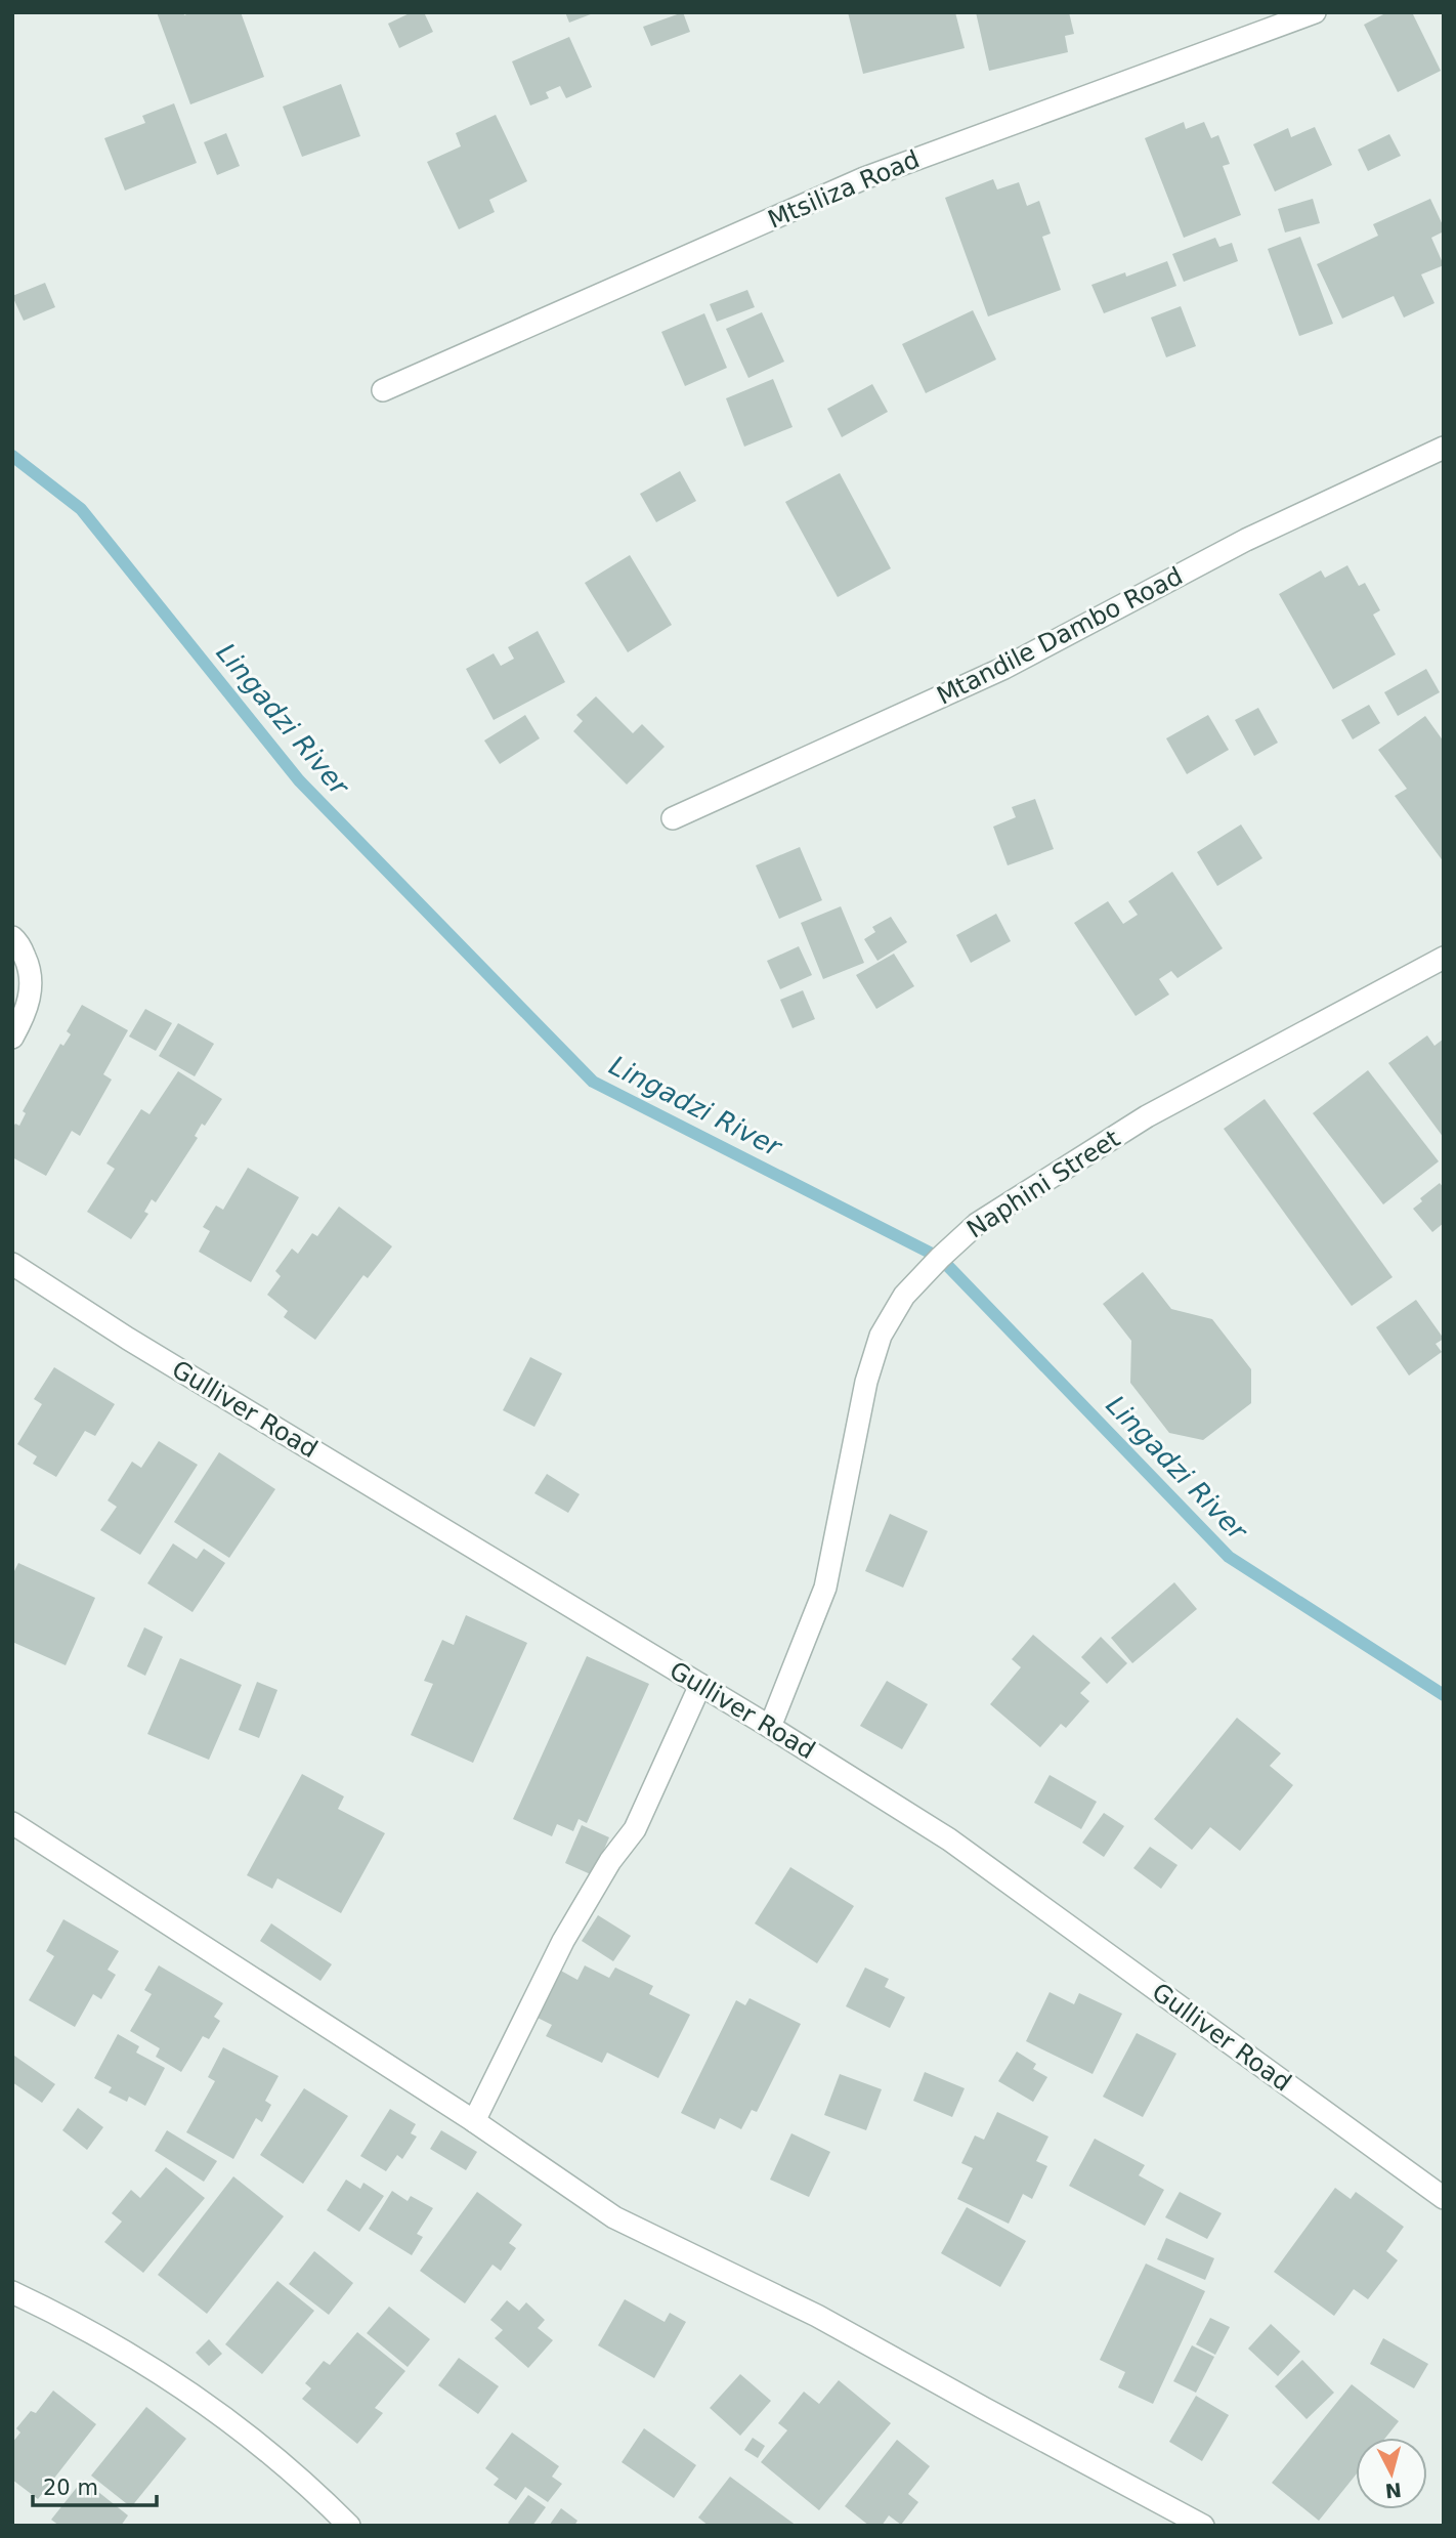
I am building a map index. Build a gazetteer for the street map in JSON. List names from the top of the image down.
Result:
{
  "streets": {
    "street": [
      "Mtsiliza Road",
      "Mtandile Dambo Road",
      "Naphini Street",
      "Gulliver Road"
    ]
  },
  "crossings": [
    ["Naphini Street", "Gulliver Road"]
  ],
  "water": ["Lingadzi River"],
  "scale_bar": "20 m",
  "north": "bottom"
}
